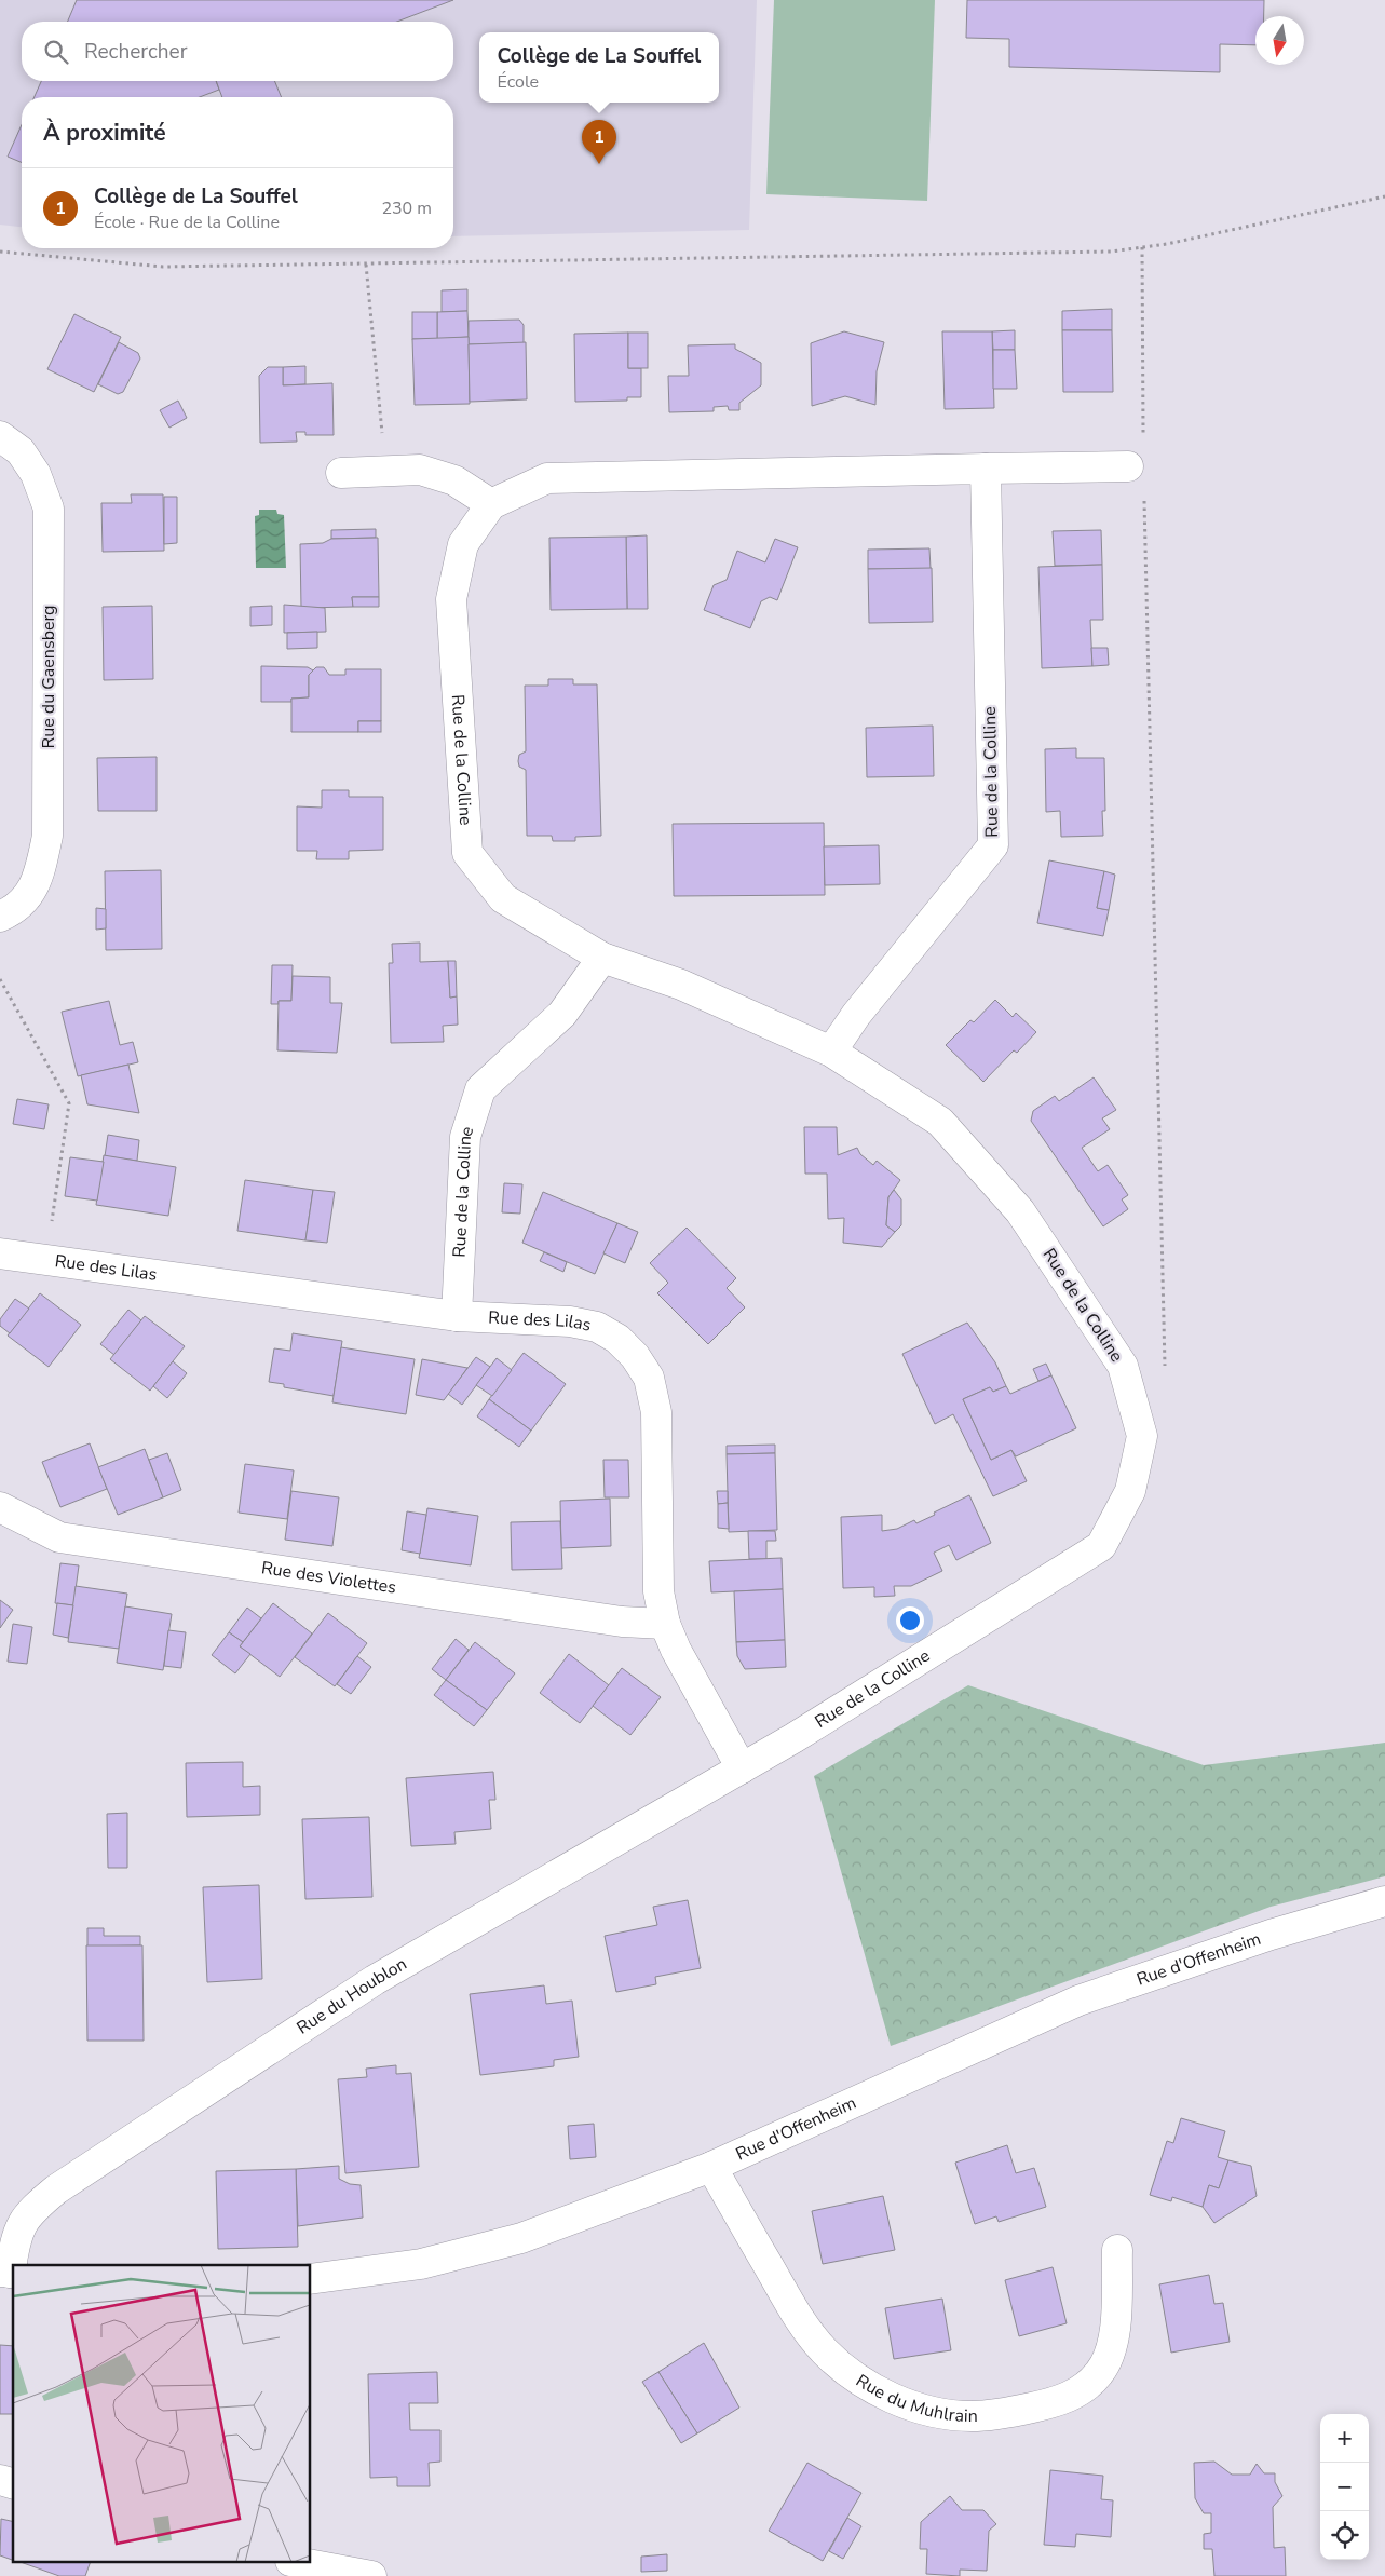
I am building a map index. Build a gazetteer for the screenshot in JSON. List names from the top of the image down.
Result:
{
  "streets": {
    "street": [
      "Rue du Gaensberg",
      "Rue de la Colline",
      "Rue des Lilas",
      "Rue des Violettes",
      "Rue d'Offenheim",
      "Rue du Houblon",
      "Rue du Muhlrain"
    ]
  },
  "crossings": [
    ["Rue de la Colline", "Rue des Lilas"],
    ["Rue de la Colline", "Rue du Houblon"],
    ["Rue des Lilas", "Rue des Violettes"],
    ["Rue des Lilas", "Rue du Houblon"],
    ["Rue d'Offenheim", "Rue du Muhlrain"]
  ],
  "north": "bottom",
  "page": {
    "search": "Rechercher",
    "popup": ["Collège de La Souffel", "École"],
    "heading": "À proximité",
    "pins": "1",
    "list": [
      {
        "mark": "1",
        "name": "Collège de La Souffel",
        "note": "École · Rue de la Colline",
        "value": "230 m"
      }
    ],
    "map_buttons": ["+", "−"]
  }
}
